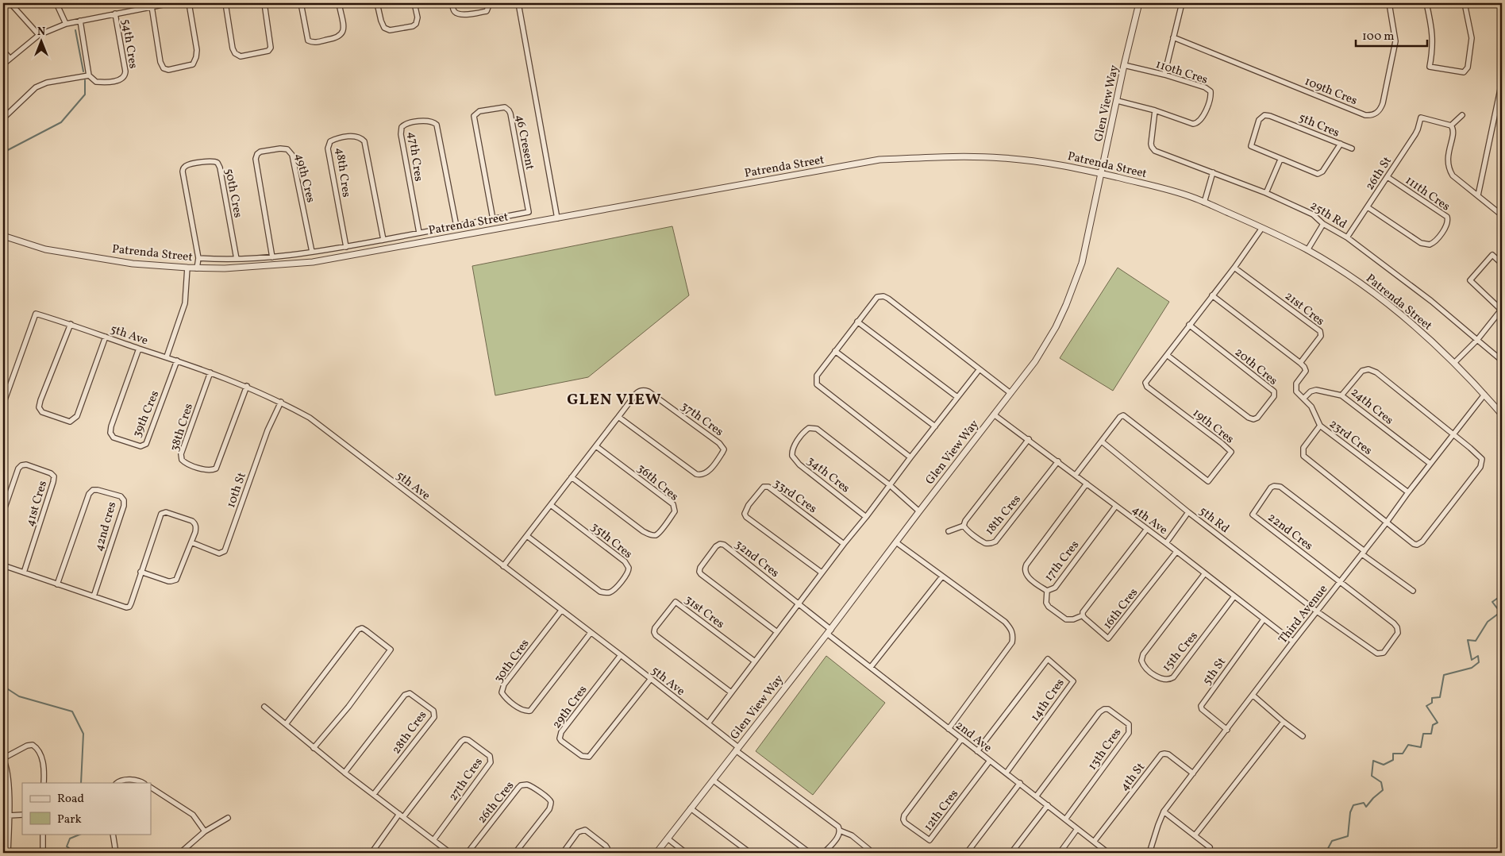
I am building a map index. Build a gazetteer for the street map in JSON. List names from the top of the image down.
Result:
{
  "streets": {
    "street": [
      "54th Cres",
      "110th Cres",
      "109th Cres",
      "Glen View Way",
      "5th Cres",
      "46 Cresent",
      "47th Cres",
      "Patrenda Street",
      "48th Cres",
      "26th St",
      "49th Cres",
      "50th Cres",
      "111th Cres",
      "25th Rd",
      "21st Cres",
      "5th Ave",
      "20th Cres",
      "24th Cres",
      "39th Cres",
      "37th Cres",
      "19th Cres",
      "38th Cres",
      "23rd Cres",
      "34th Cres",
      "36th Cres",
      "10th St",
      "33rd Cres",
      "41st Cres",
      "18th Cres",
      "4th Ave",
      "5th Rd",
      "42nd cres",
      "22nd Cres",
      "35th Cres",
      "32nd Cres",
      "17th Cres",
      "16th Cres",
      "31st Cres",
      "Third Avenue",
      "15th Cres",
      "30th Cres",
      "5th St",
      "14th Cres",
      "29th Cres",
      "28th Cres",
      "2nd Ave",
      "13th Cres",
      "4th St",
      "27th Cres",
      "26th Cres",
      "12th Cres"
    ]
  },
  "crossings": [
    ["110th Cres", "Glen View Way"],
    ["110th Cres", "25th Rd"],
    ["Glen View Way", "Patrenda Street"],
    ["Glen View Way", "5th Ave"],
    ["Glen View Way", "34th Cres"],
    ["Glen View Way", "4th Ave"],
    ["Glen View Way", "32nd Cres"],
    ["Glen View Way", "2nd Ave"],
    ["Patrenda Street", "Third Avenue"],
    ["26th St", "111th Cres"],
    ["26th St", "25th Rd"],
    ["5th Ave", "39th Cres"],
    ["5th Ave", "38th Cres"],
    ["5th Ave", "10th St"],
    ["5th Ave", "30th Cres"],
    ["5th Ave", "29th Cres"],
    ["20th Cres", "19th Cres"],
    ["24th Cres", "23rd Cres"],
    ["24th Cres", "Third Avenue"],
    ["19th Cres", "5th Rd"],
    ["23rd Cres", "Third Avenue"],
    ["18th Cres", "4th Ave"],
    ["4th Ave", "17th Cres"],
    ["4th Ave", "16th Cres"],
    ["4th Ave", "Third Avenue"],
    ["4th Ave", "15th Cres"],
    ["4th Ave", "5th St"],
    ["5th Rd", "22nd Cres"],
    ["5th Rd", "Third Avenue"],
    ["22nd Cres", "Third Avenue"],
    ["32nd Cres", "2nd Ave"],
    ["Third Avenue", "5th St"],
    ["Third Avenue", "4th St"],
    ["14th Cres", "2nd Ave"],
    ["2nd Ave", "13th Cres"],
    ["2nd Ave", "4th St"],
    ["2nd Ave", "12th Cres"]
  ],
  "districts": ["GLEN VIEW"],
  "legend": ["Road", "Park"],
  "scale_bar": "100 m",
  "north": "top"
}
